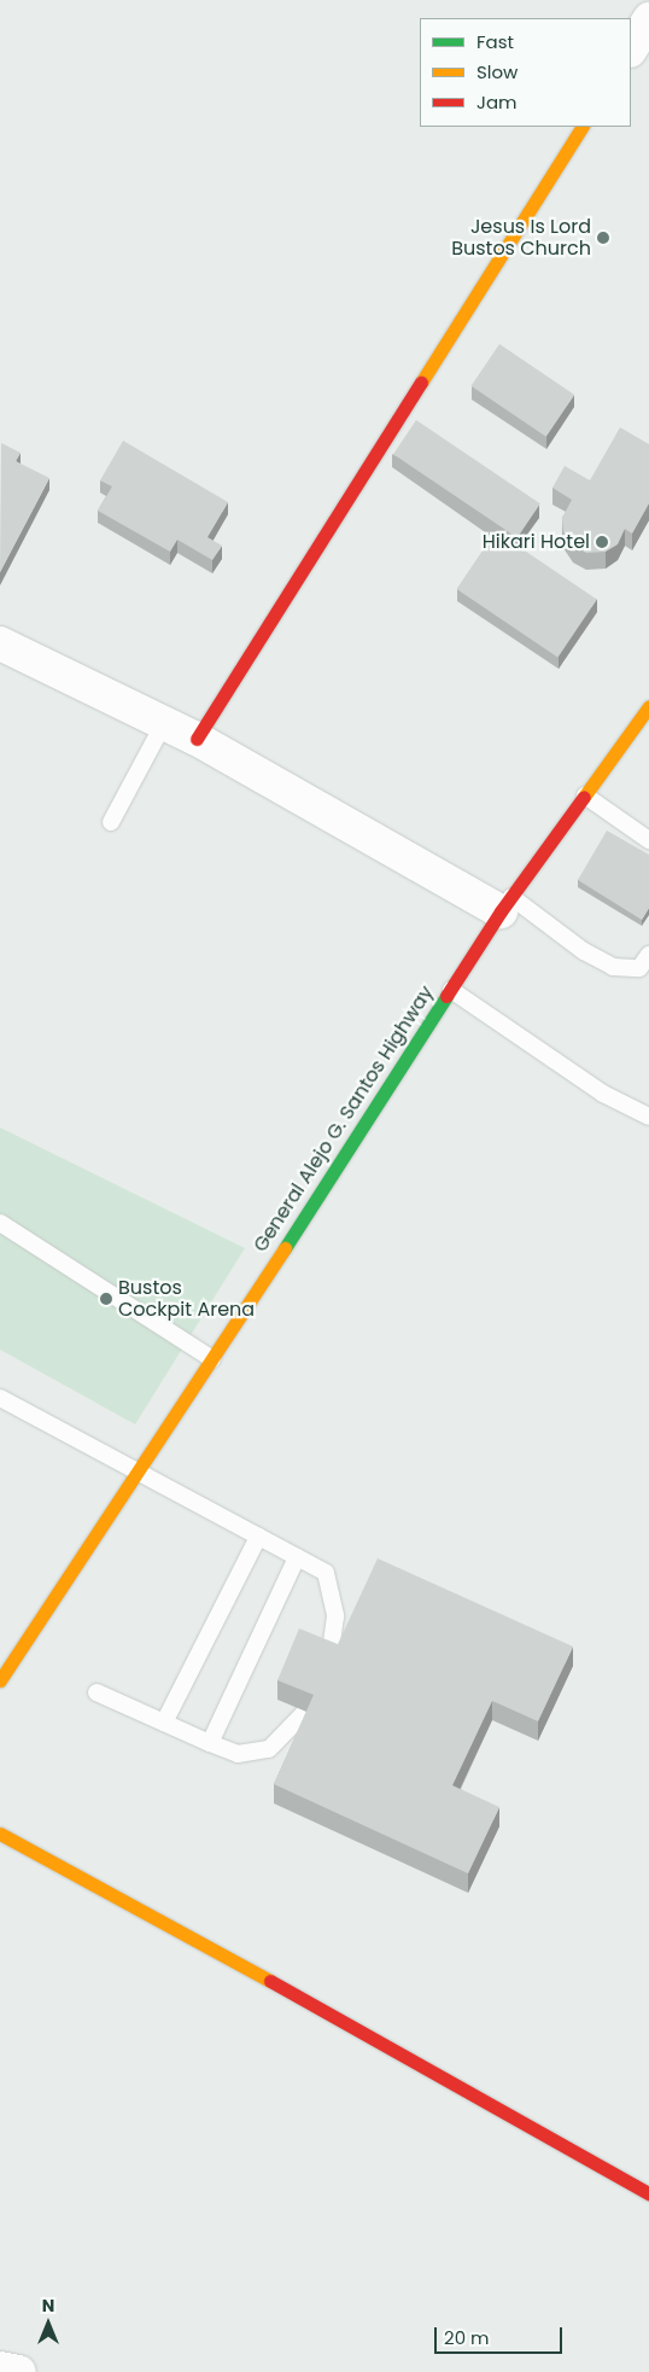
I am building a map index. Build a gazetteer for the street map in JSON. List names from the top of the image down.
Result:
{
  "streets": {
    "street": ["General Alejo G. Santos Highway"]
  },
  "places": ["Jesus Is Lord Bustos Church", "Hikari Hotel", "Bustos Cockpit Arena"],
  "legend": ["Fast", "Slow", "Jam"],
  "scale_bar": "20 m",
  "north": "top"
}
